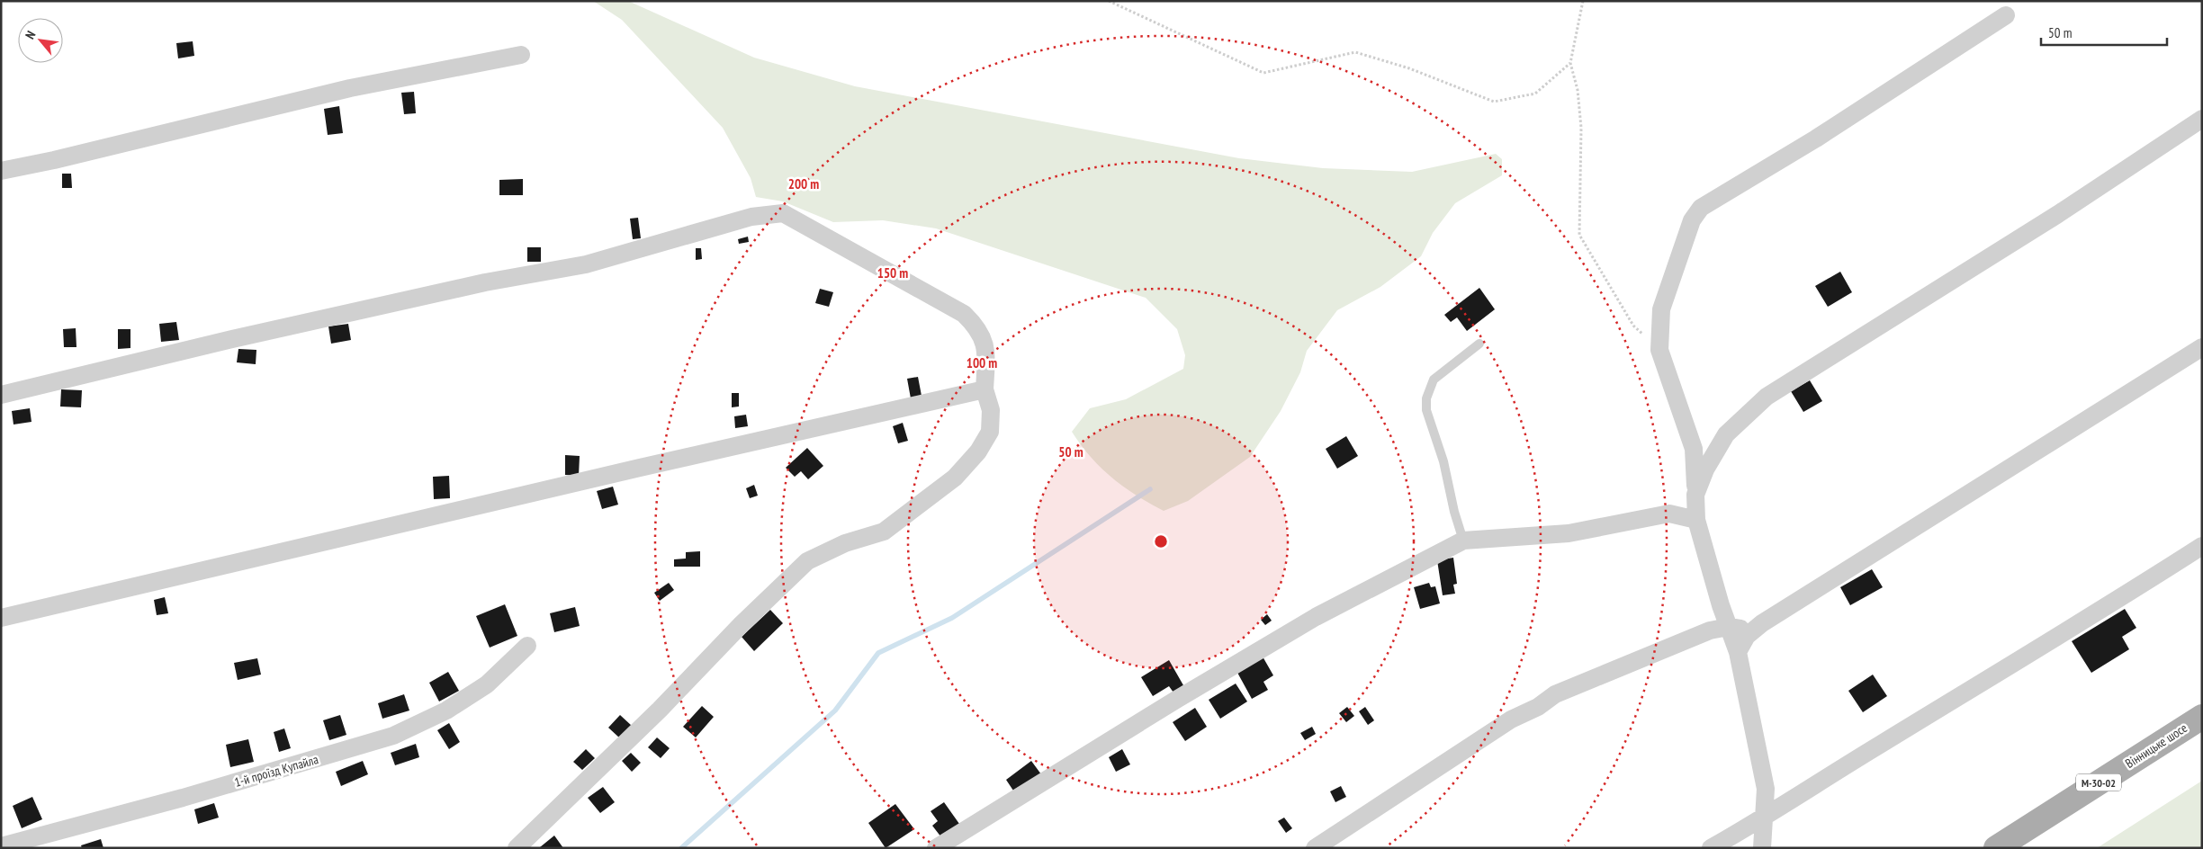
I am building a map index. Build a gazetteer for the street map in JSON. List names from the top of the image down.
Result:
{
  "streets": {
    "main road": ["Вінницьке шосе", "М-30-02"],
    "street": ["1-й проїзд Купайла"]
  },
  "scale_bar": "50 m",
  "north": "top left",
  "rings": [
    "200 m",
    "150 m",
    "100 m",
    "50 m"
  ]
}
